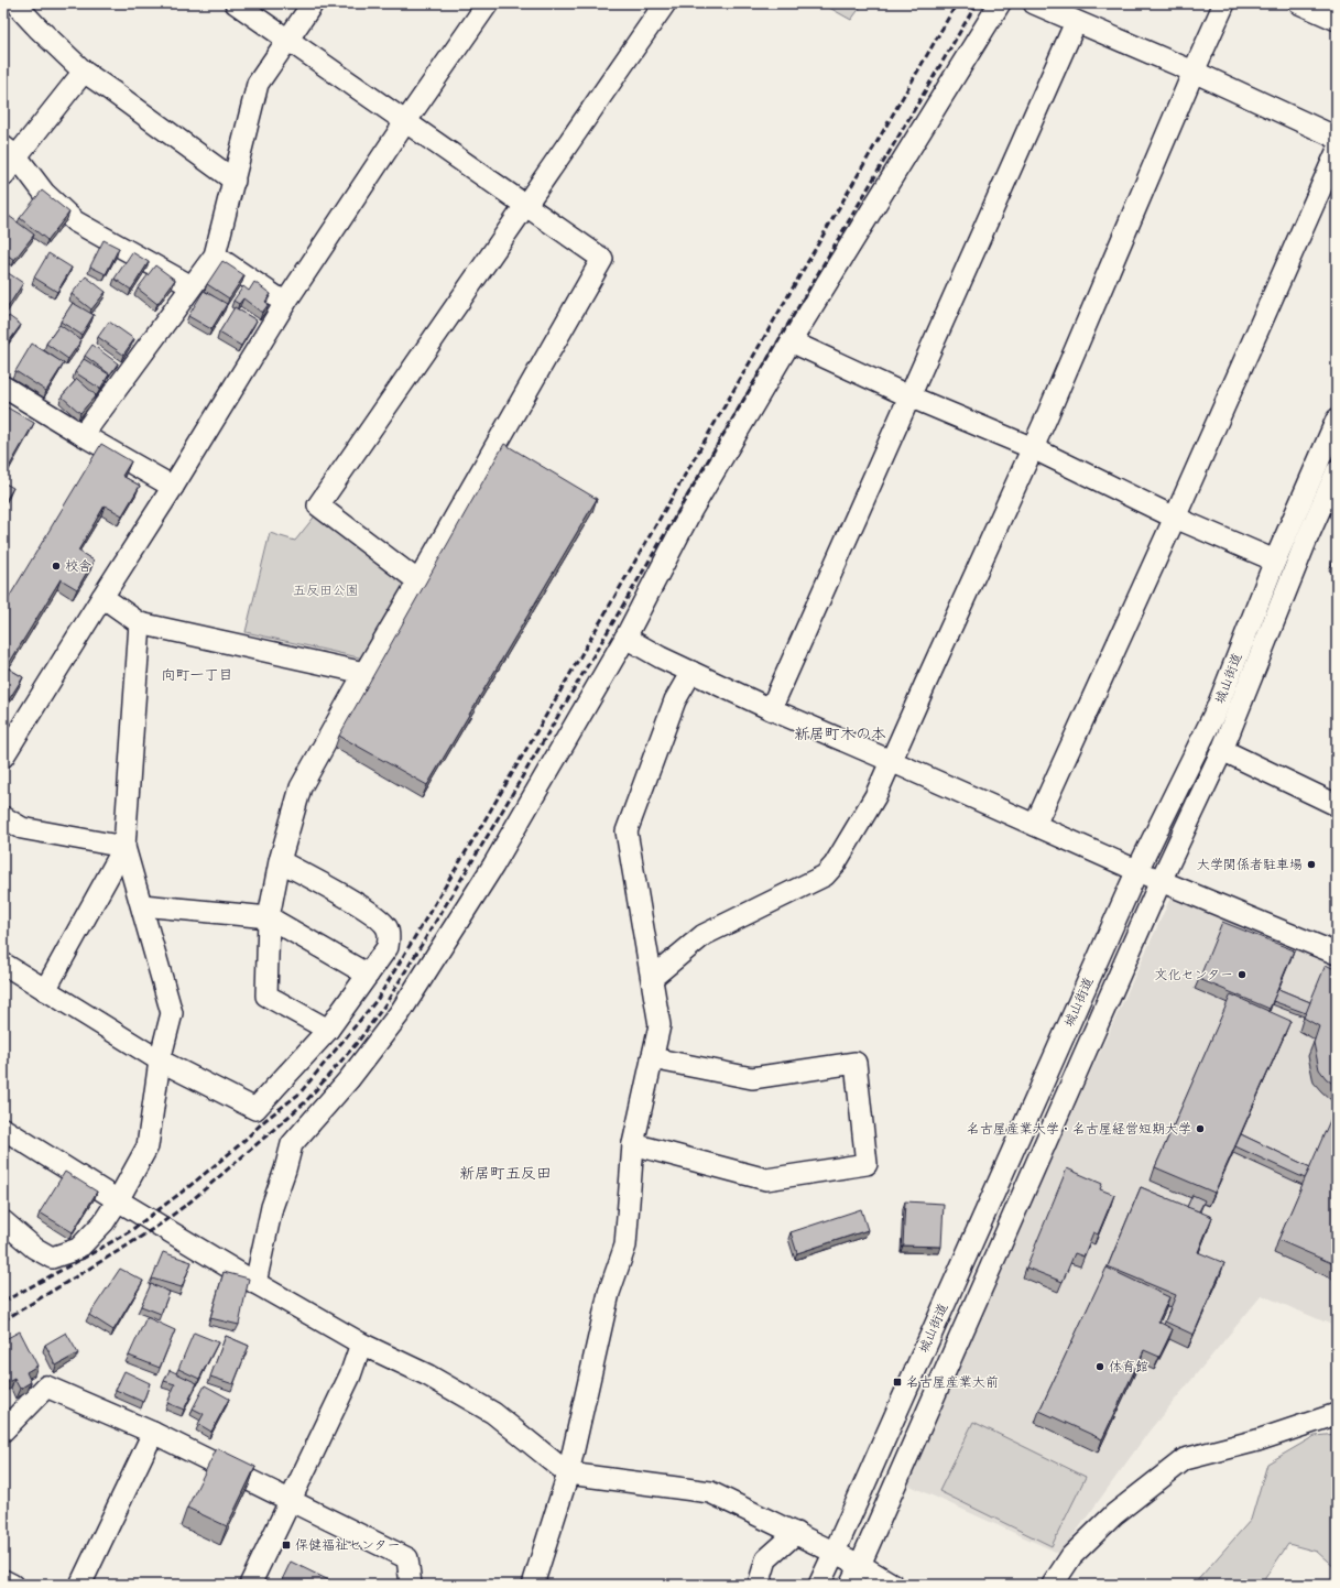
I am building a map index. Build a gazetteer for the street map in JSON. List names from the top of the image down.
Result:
{
  "streets": {
    "street": ["城山街道"]
  },
  "districts": ["向町一丁目", "新居町木の本", "新居町五反田"],
  "parks": ["五反田公園"],
  "places": {
    "other": [
      "校舎",
      "大学関係者駐車場",
      "文化センター",
      "名古屋産業大学・名古屋経営短期大学",
      "体育館"
    ],
    "transit": ["名古屋産業大前", "保健福祉センター"]
  }
}
